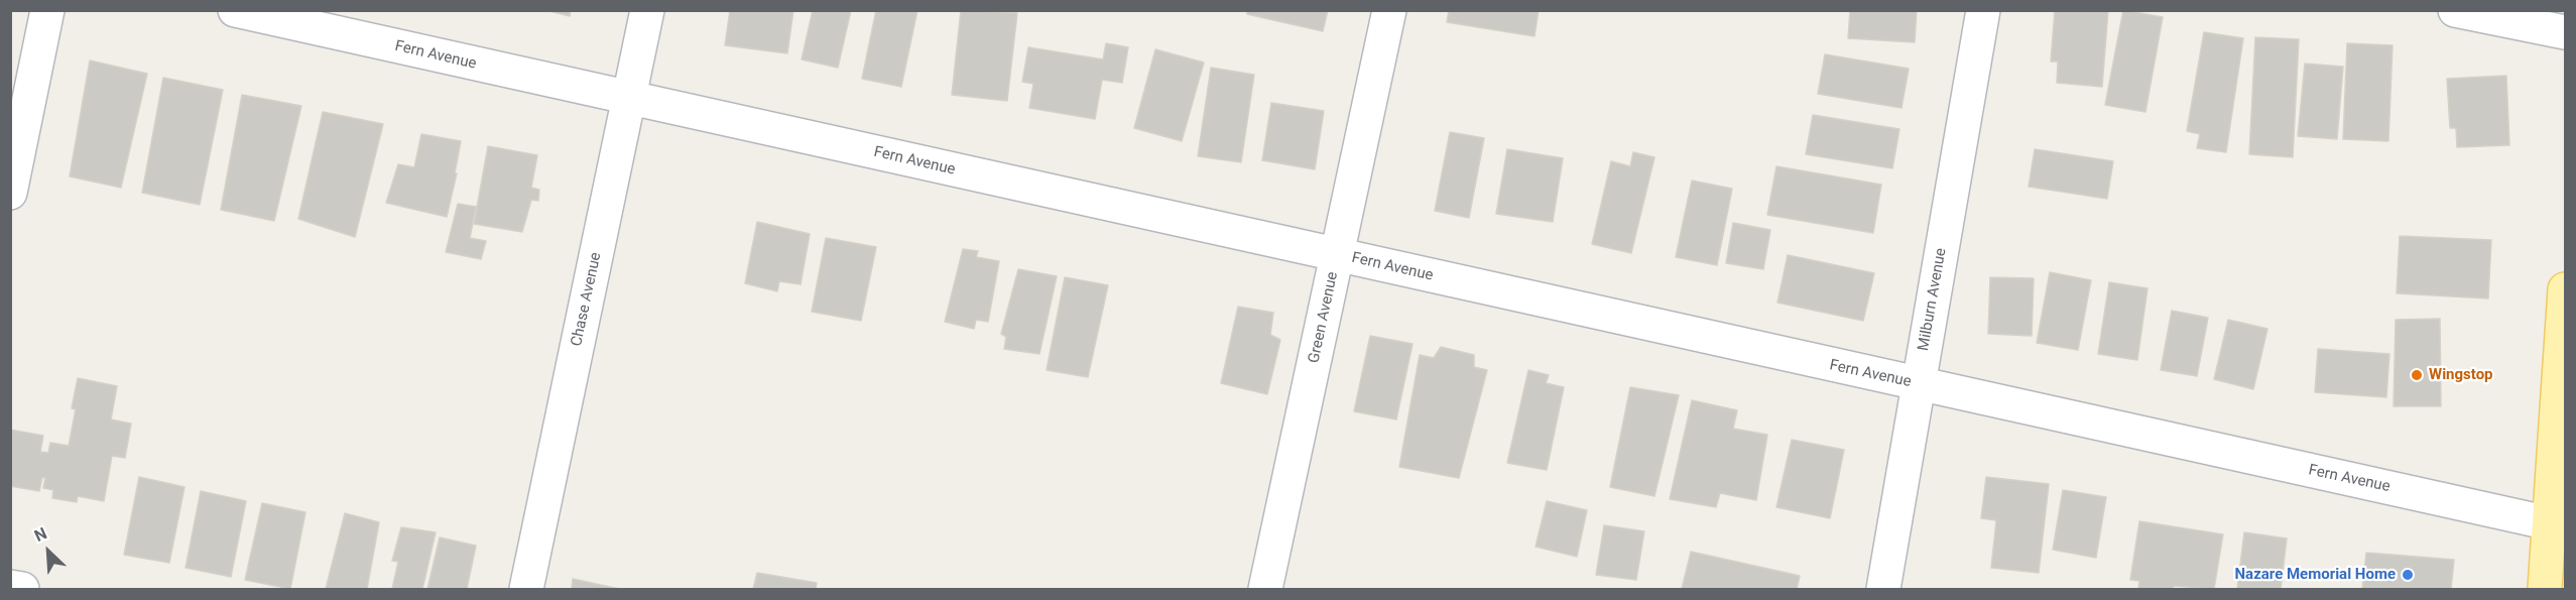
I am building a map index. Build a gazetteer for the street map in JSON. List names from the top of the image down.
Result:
{
  "streets": {
    "street": [
      "Fern Avenue",
      "Chase Avenue",
      "Milburn Avenue",
      "Green Avenue"
    ]
  },
  "crossings": [
    ["Fern Avenue", "Chase Avenue"],
    ["Fern Avenue", "Milburn Avenue"],
    ["Fern Avenue", "Green Avenue"]
  ],
  "places": ["Wingstop", "Nazare Memorial Home"],
  "north": "top left"
}
